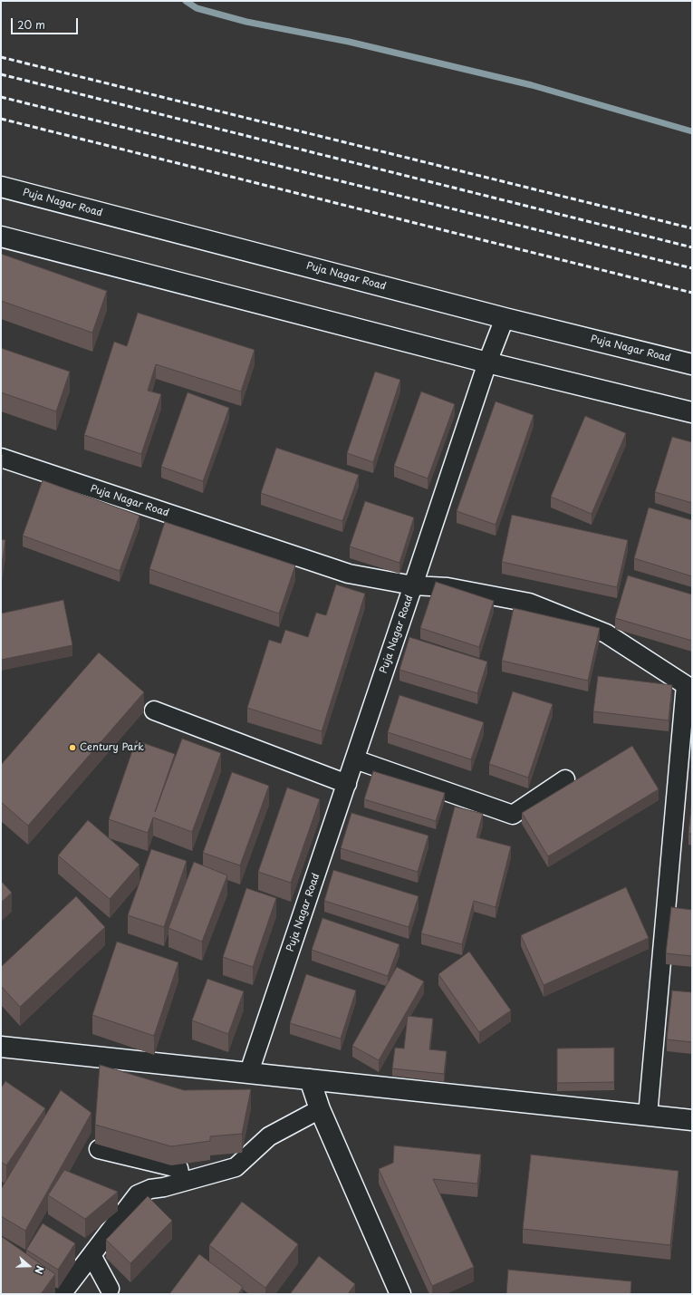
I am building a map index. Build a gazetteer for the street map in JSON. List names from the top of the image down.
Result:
{
  "streets": {
    "street": ["Puja Nagar Road"]
  },
  "places": ["Century Park"],
  "scale_bar": "20 m",
  "north": "right"
}
